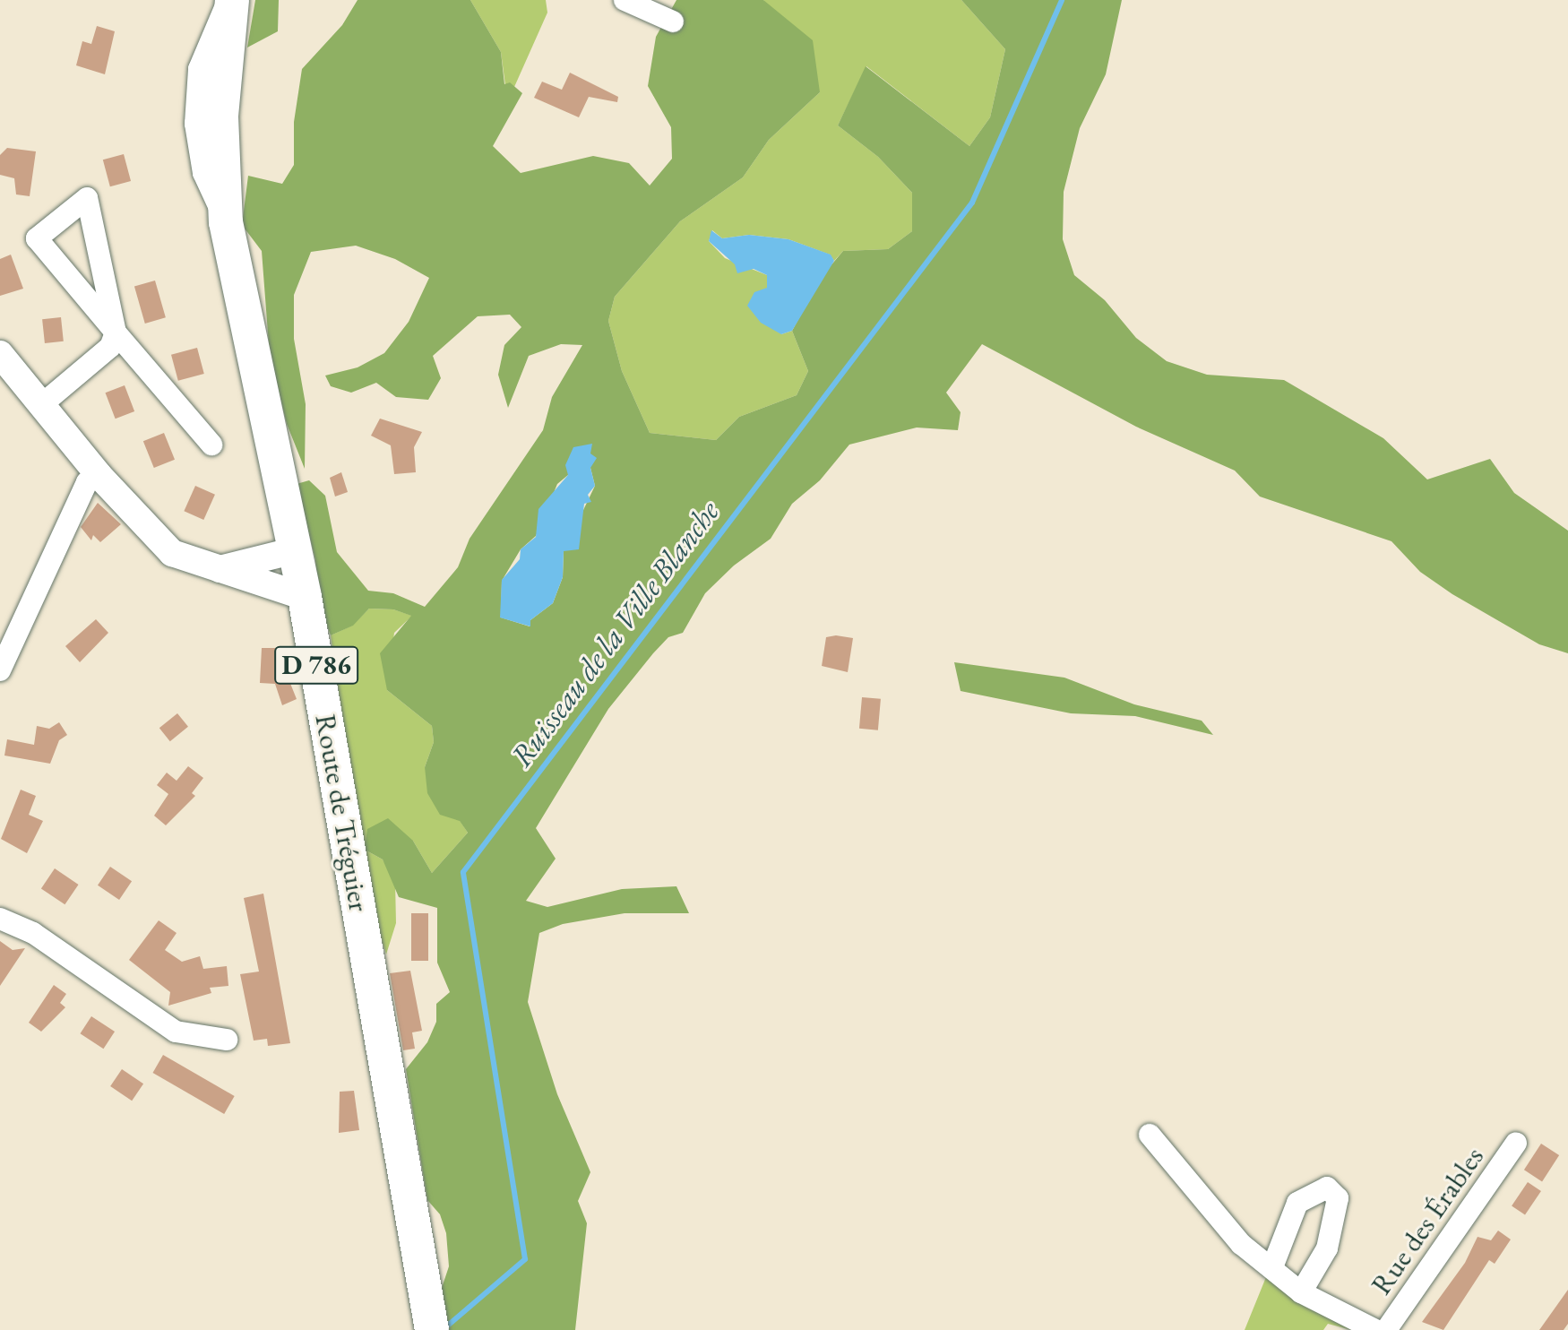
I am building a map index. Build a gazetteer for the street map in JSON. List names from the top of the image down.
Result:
{
  "streets": {
    "main road": ["D 786", "Route de Tréguier"],
    "street": ["Rue des Érables"]
  },
  "water": ["Ruisseau de la Ville Blanche"]
}
